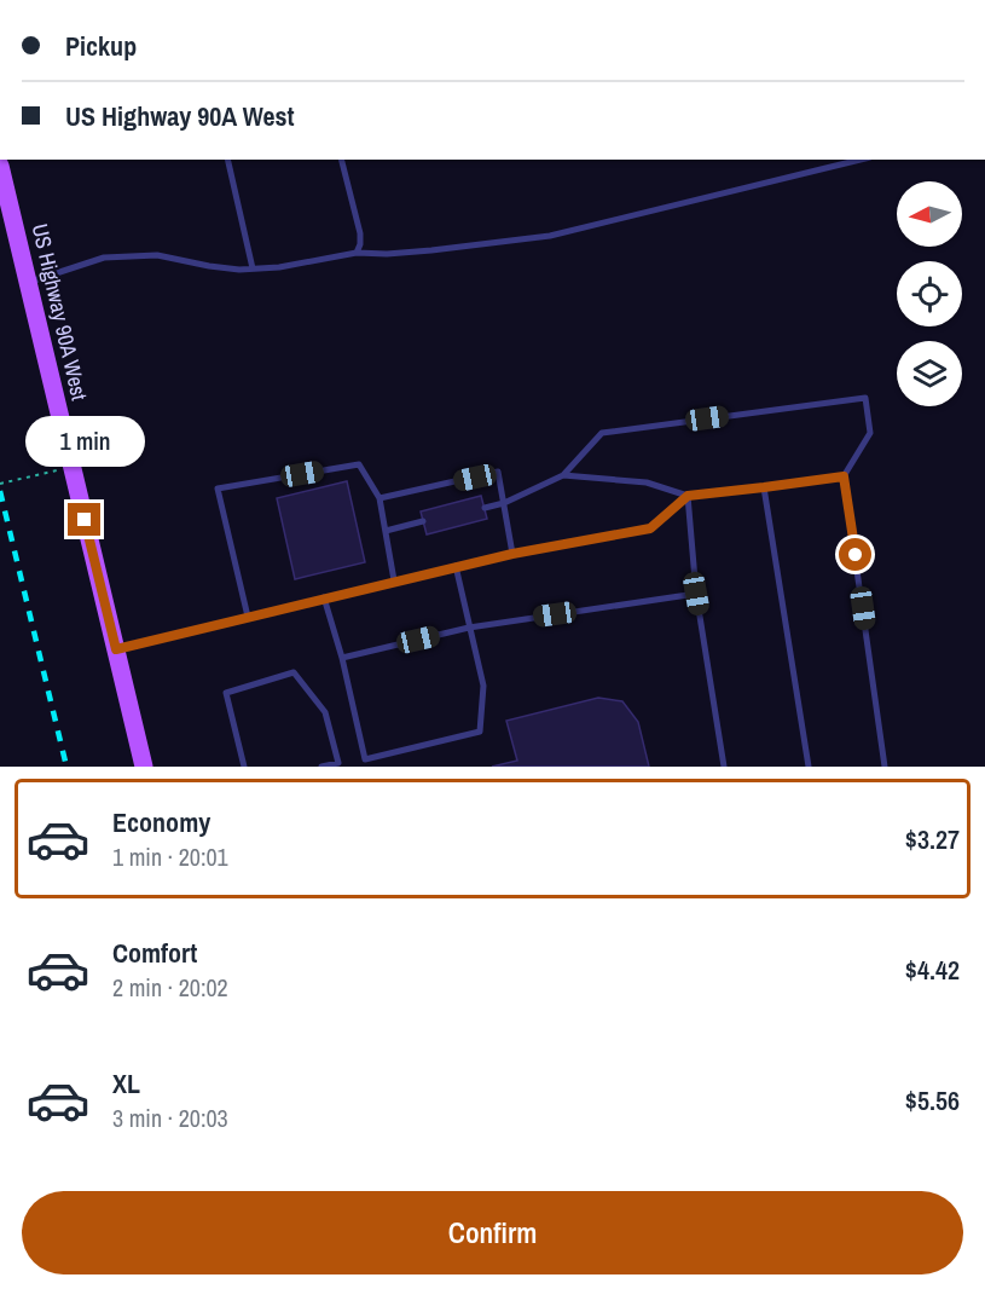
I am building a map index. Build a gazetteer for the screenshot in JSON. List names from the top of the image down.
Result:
{
  "streets": {
    "main road": ["US Highway 90A West"]
  },
  "north": "left",
  "page": {
    "banner": ["Pickup", "US Highway 90A West"],
    "bubble": "1 min",
    "list": [
      {
        "name": "Economy",
        "note": "1 min · 20:01",
        "value": "$3.27"
      },
      {
        "name": "Comfort",
        "note": "2 min · 20:02",
        "value": "$4.42"
      },
      {
        "name": "XL",
        "note": "3 min · 20:03",
        "value": "$5.56"
      }
    ],
    "buttons": "Confirm"
  }
}
